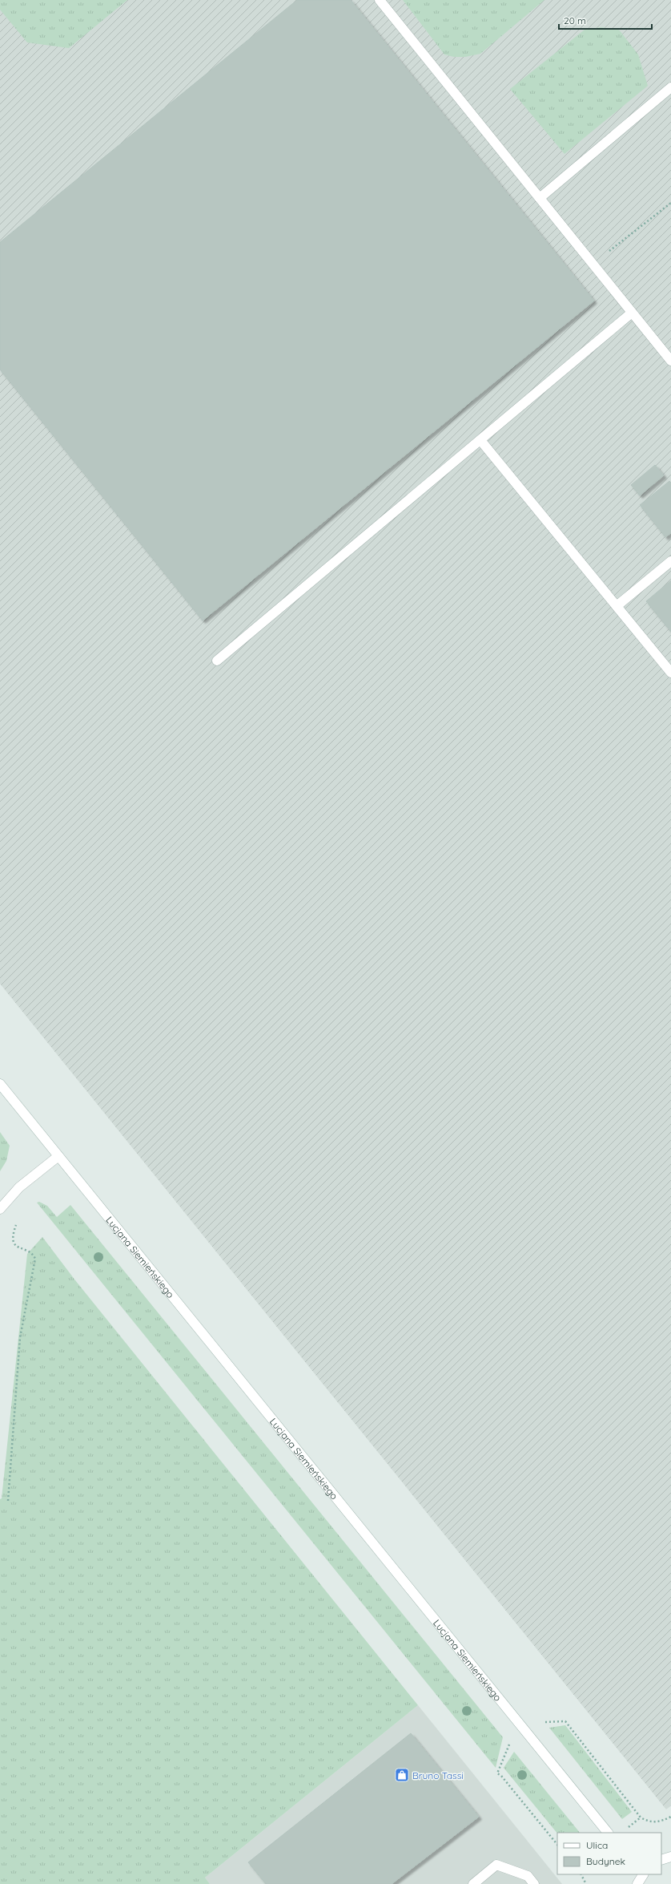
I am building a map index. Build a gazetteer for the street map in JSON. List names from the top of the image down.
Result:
{
  "streets": {
    "street": ["Lucjana Siemieńskiego"]
  },
  "places": {
    "shop": ["Bruno Tassi"]
  },
  "legend": ["Ulica", "Budynek"],
  "scale_bar": "20 m"
}
